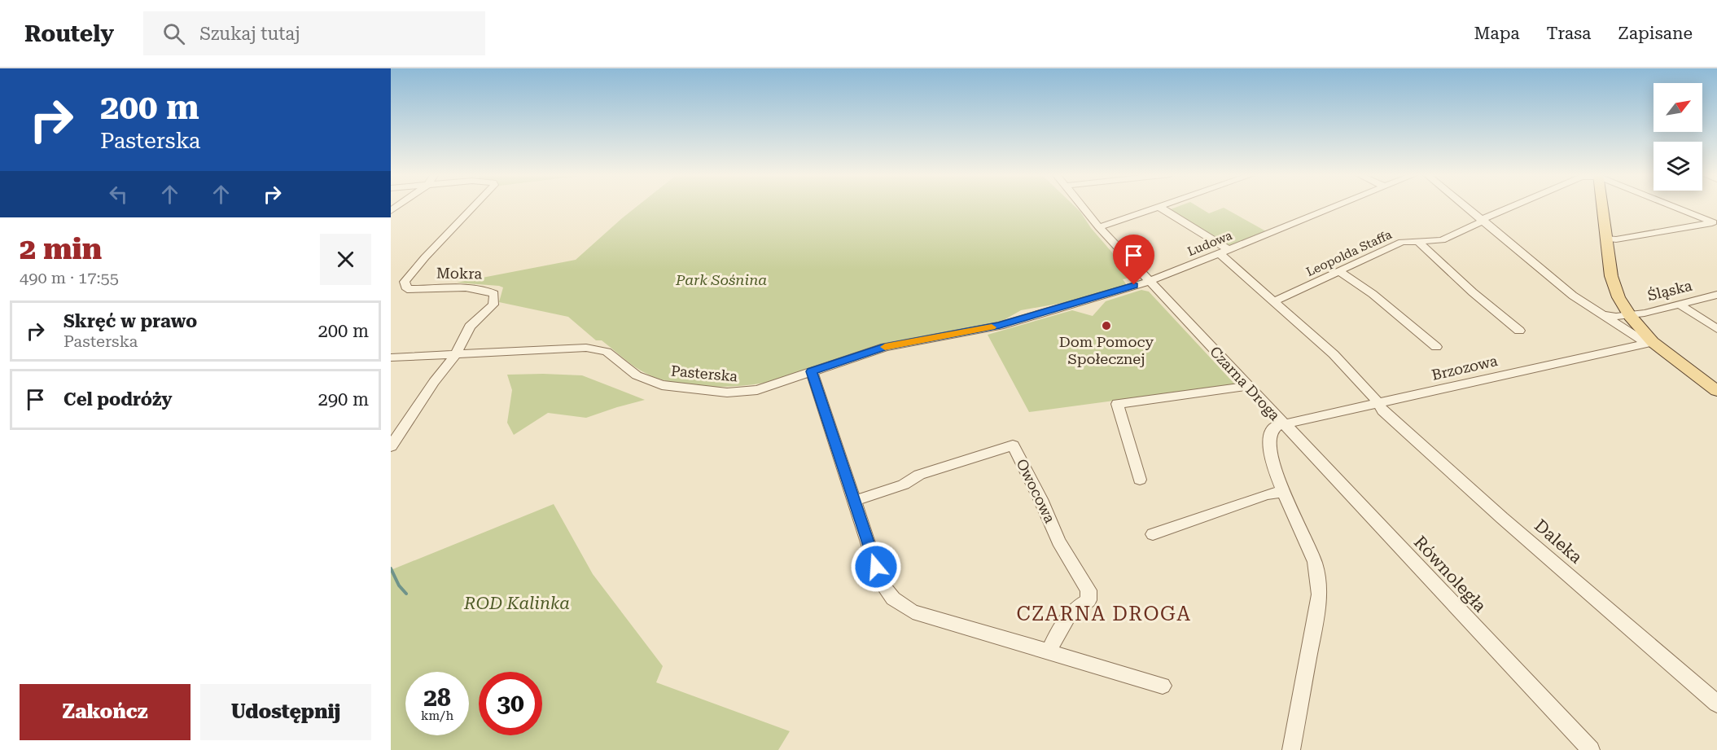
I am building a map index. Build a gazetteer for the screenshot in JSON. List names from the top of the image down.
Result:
{
  "streets": {
    "street": [
      "Ludowa",
      "Leopolda Staffa",
      "Mokra",
      "Śląska",
      "Brzozowa",
      "Pasterska",
      "Czarna Droga",
      "Owocowa",
      "Daleka",
      "Równoległa"
    ]
  },
  "crossings": [
    ["Ludowa", "Pasterska"],
    ["Ludowa", "Czarna Droga"],
    ["Ludowa", "Daleka"],
    ["Leopolda Staffa", "Daleka"],
    ["Mokra", "Pasterska"],
    ["Brzozowa", "Czarna Droga"],
    ["Brzozowa", "Daleka"],
    ["Brzozowa", "Równoległa"],
    ["Pasterska", "Czarna Droga"],
    ["Czarna Droga", "Równoległa"]
  ],
  "districts": ["CZARNA DROGA"],
  "parks": ["Park Sośnina", "ROD Kalinka"],
  "places": ["Dom Pomocy Społecznej"],
  "north": "top right",
  "page": {
    "header": "Routely",
    "search": "Szukaj tutaj",
    "nav": ["Mapa", "Trasa", "Zapisane"],
    "turn": ["200 m", "Pasterska"],
    "heading": ["2 min", "490 m · 17:55"],
    "list": [
      {
        "name": "Skręć w prawo",
        "note": "Pasterska",
        "value": "200 m"
      },
      {
        "name": "Cel podróży",
        "value": "290 m"
      }
    ],
    "speed": "28 km/h",
    "limit": "30",
    "buttons": ["Zakończ", "Udostępnij"]
  }
}
